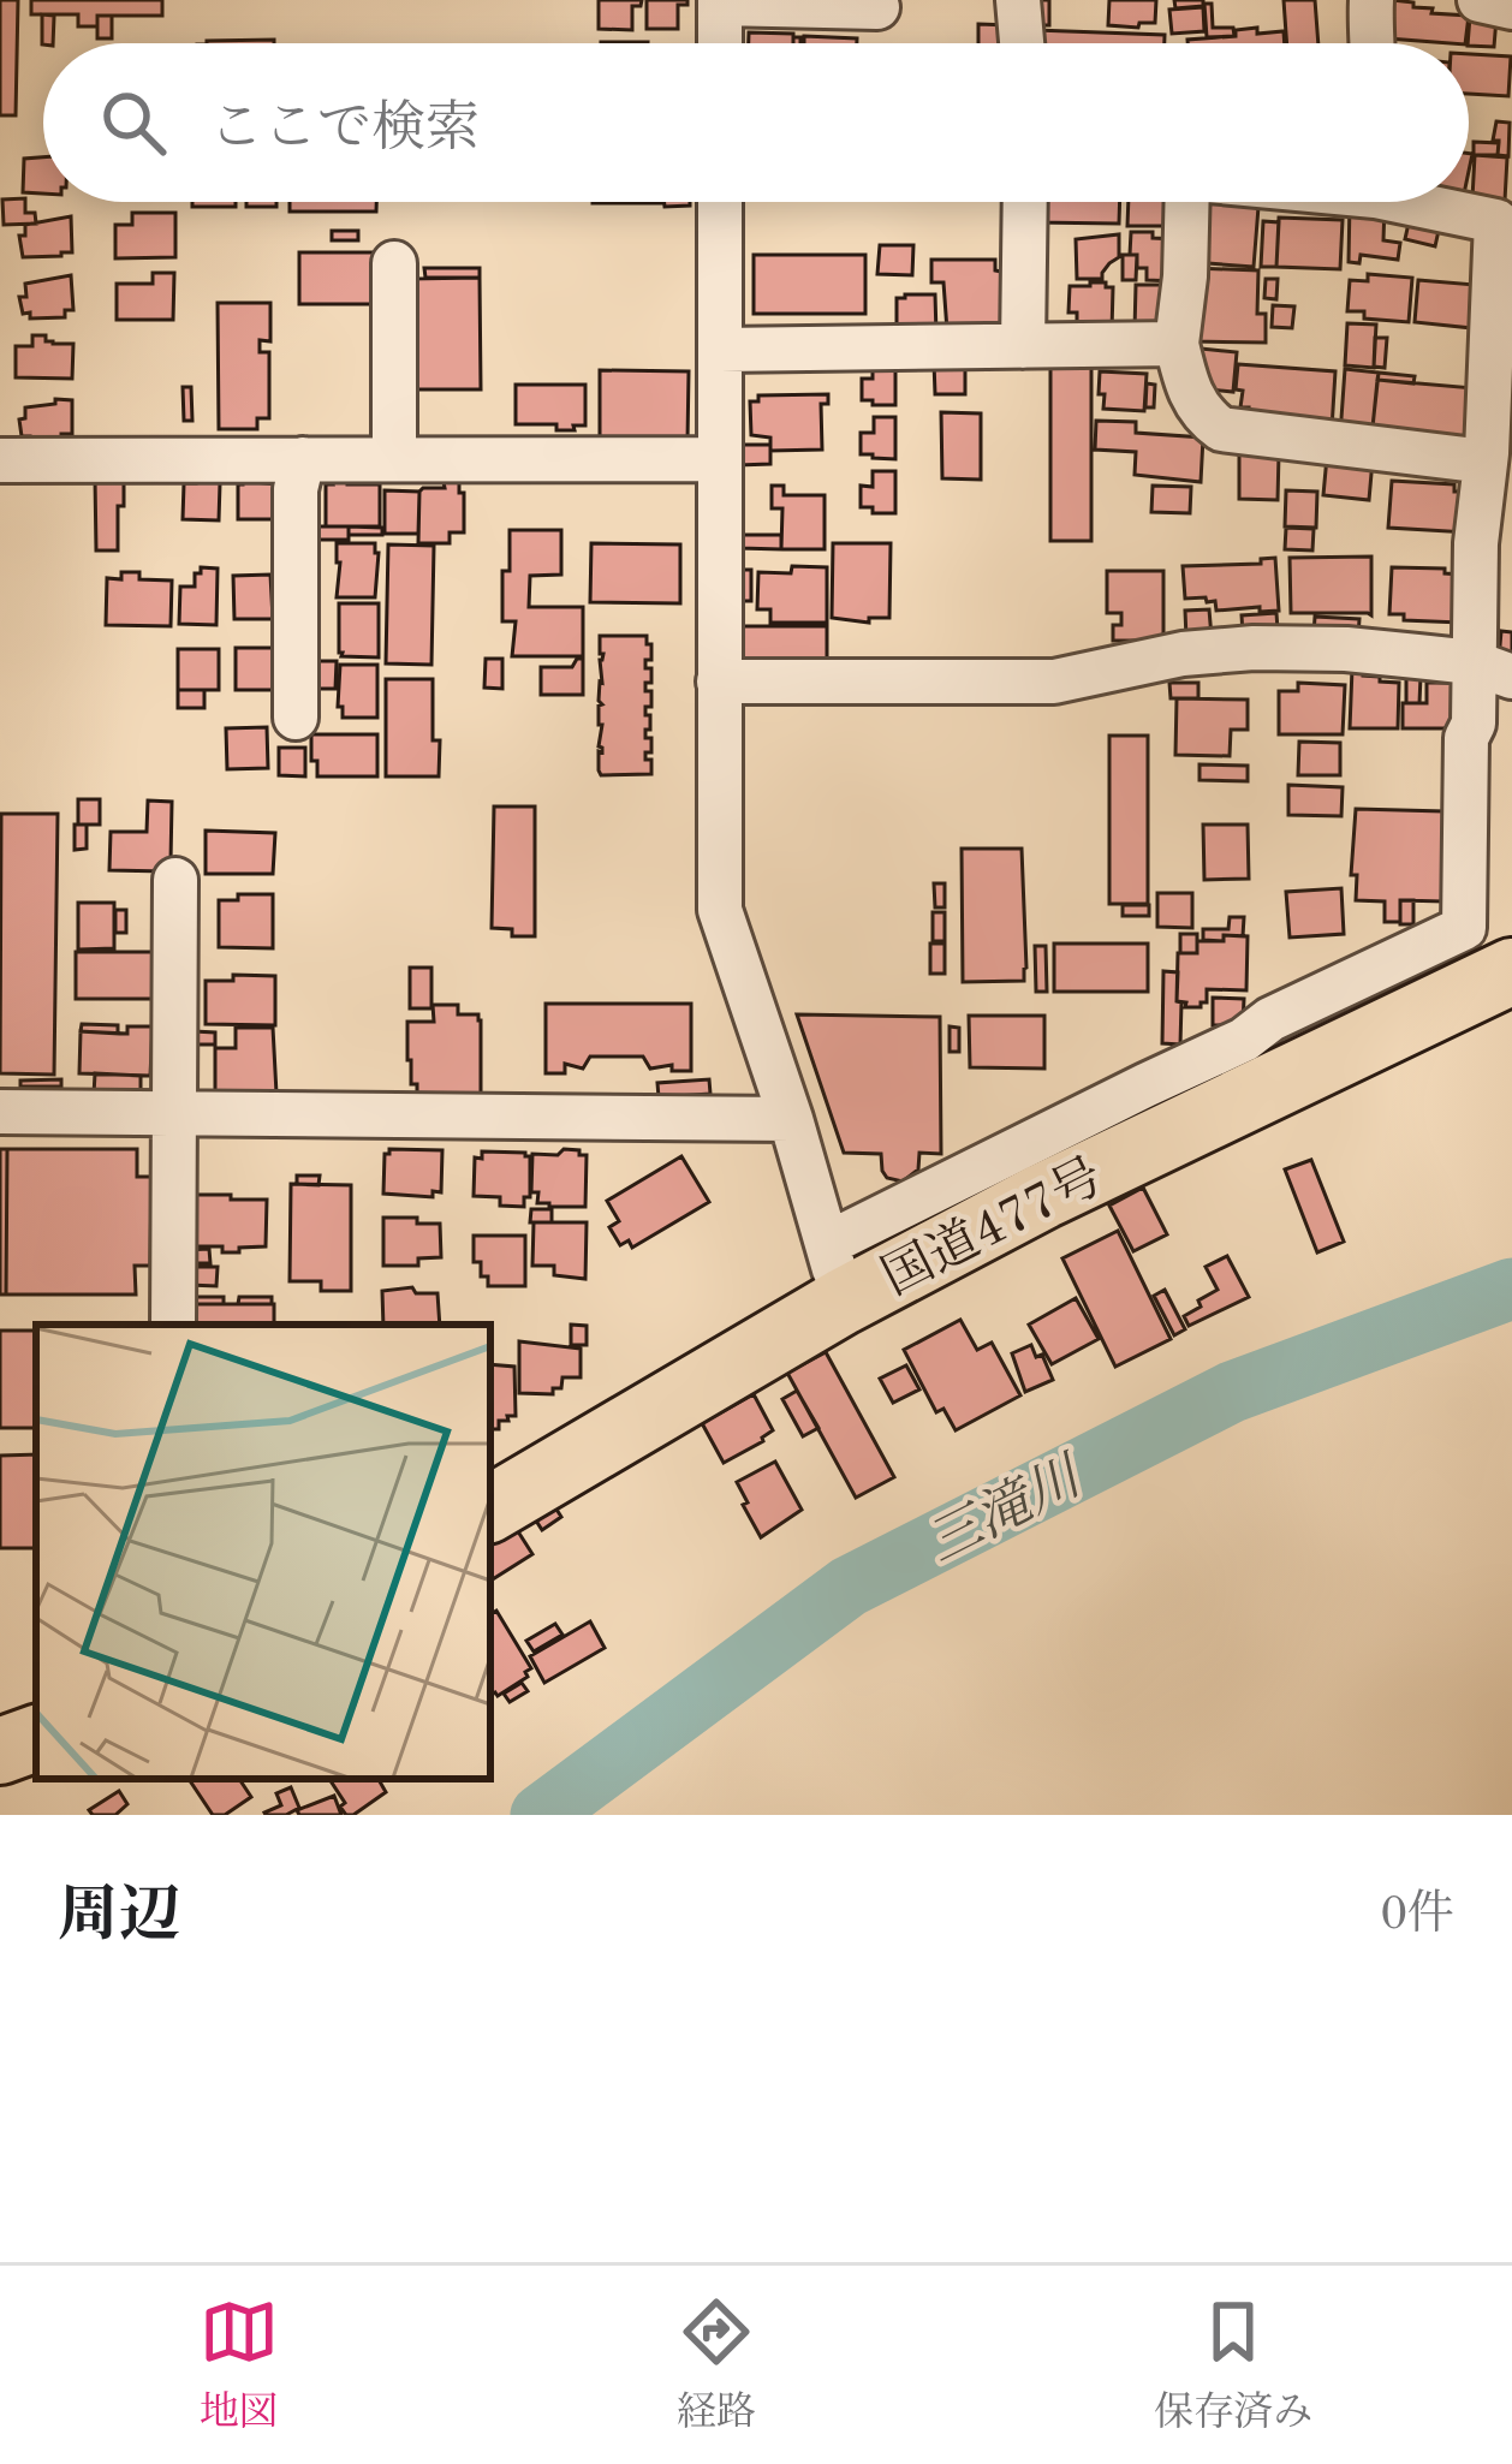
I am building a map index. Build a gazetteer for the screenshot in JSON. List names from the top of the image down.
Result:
{
  "streets": {
    "highway": ["国道477号"]
  },
  "water": ["三滝川"],
  "page": {
    "search": "ここで検索",
    "heading": ["周辺", "0件"],
    "nav": ["地図", "経路", "保存済み"]
  }
}
